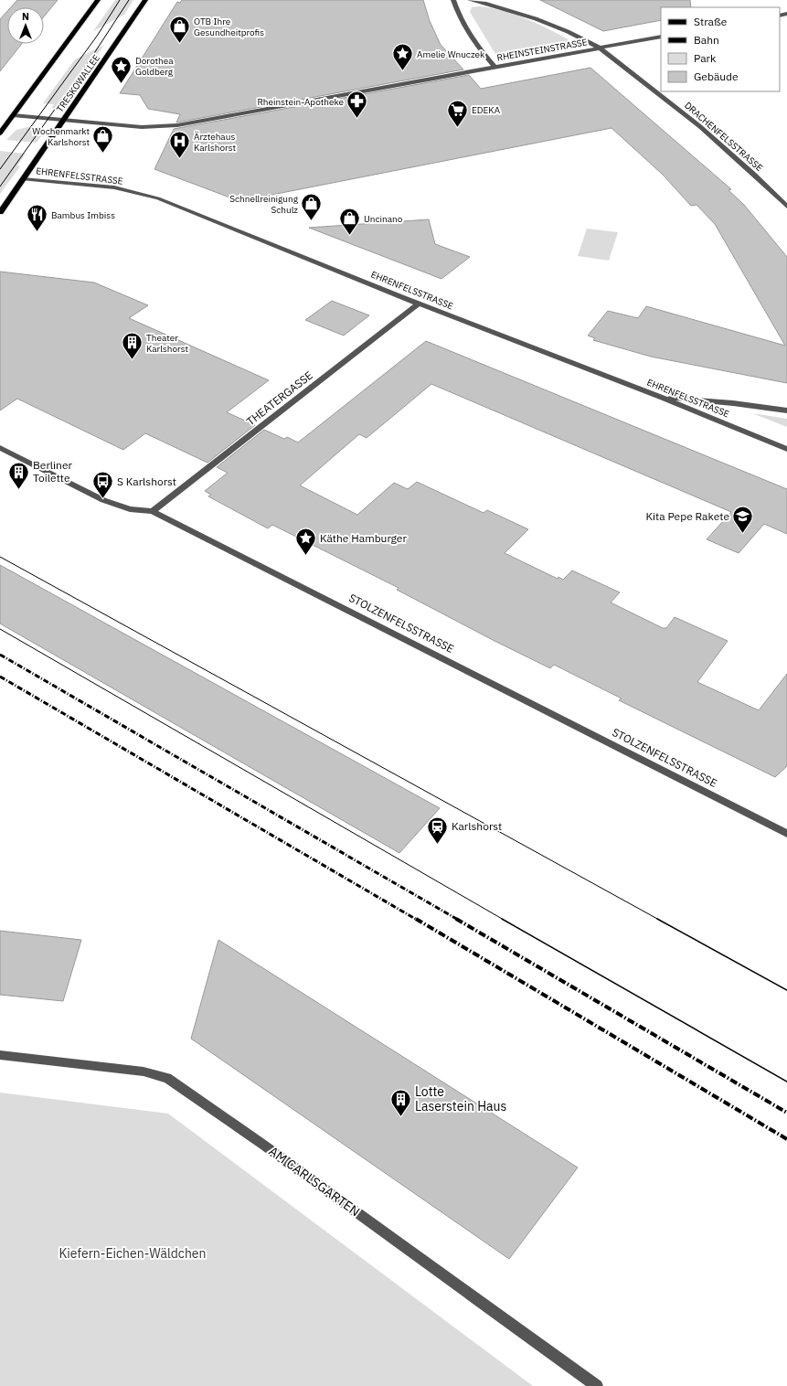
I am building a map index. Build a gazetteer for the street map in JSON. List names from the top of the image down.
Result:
{
  "streets": {
    "main road": ["TRESKOWALLEE"],
    "street": [
      "RHEINSTEINSTRASSE",
      "DRACHENFELSSTRASSE",
      "EHRENFELSSTRASSE",
      "THEATERGASSE",
      "STOLZENFELSSTRASSE",
      "AM CARLSGARTEN"
    ]
  },
  "crossings": [
    ["RHEINSTEINSTRASSE", "TRESKOWALLEE"],
    ["RHEINSTEINSTRASSE", "DRACHENFELSSTRASSE"],
    ["TRESKOWALLEE", "EHRENFELSSTRASSE"],
    ["EHRENFELSSTRASSE", "THEATERGASSE"],
    ["THEATERGASSE", "STOLZENFELSSTRASSE"]
  ],
  "parks": ["Kiefern-Eichen-Wäldchen"],
  "places": {
    "shop": [
      "OTB Ihre Gesundheitprofis",
      "Wochenmarkt Karlshorst",
      "Schnellreinigung Schulz",
      "Uncinano"
    ],
    "place": ["Amelie Wnuczek", "Dorothea Goldberg", "Käthe Hamburger"],
    "pharmacy": ["Rheinstein-Apotheke"],
    "supermarket": ["EDEKA"],
    "hospital": ["Ärztehaus Karlshorst"],
    "restaurant": ["Bambus Imbiss"],
    "building": ["Theater Karlshorst", "Berliner Toilette", "Lotte Laserstein Haus"],
    "bus stop": ["S Karlshorst"],
    "school or university": ["Kita Pepe Rakete"],
    "station": ["Karlshorst"]
  },
  "legend": [
    "Straße",
    "Bahn",
    "Park",
    "Gebäude"
  ],
  "north": "top"
}
